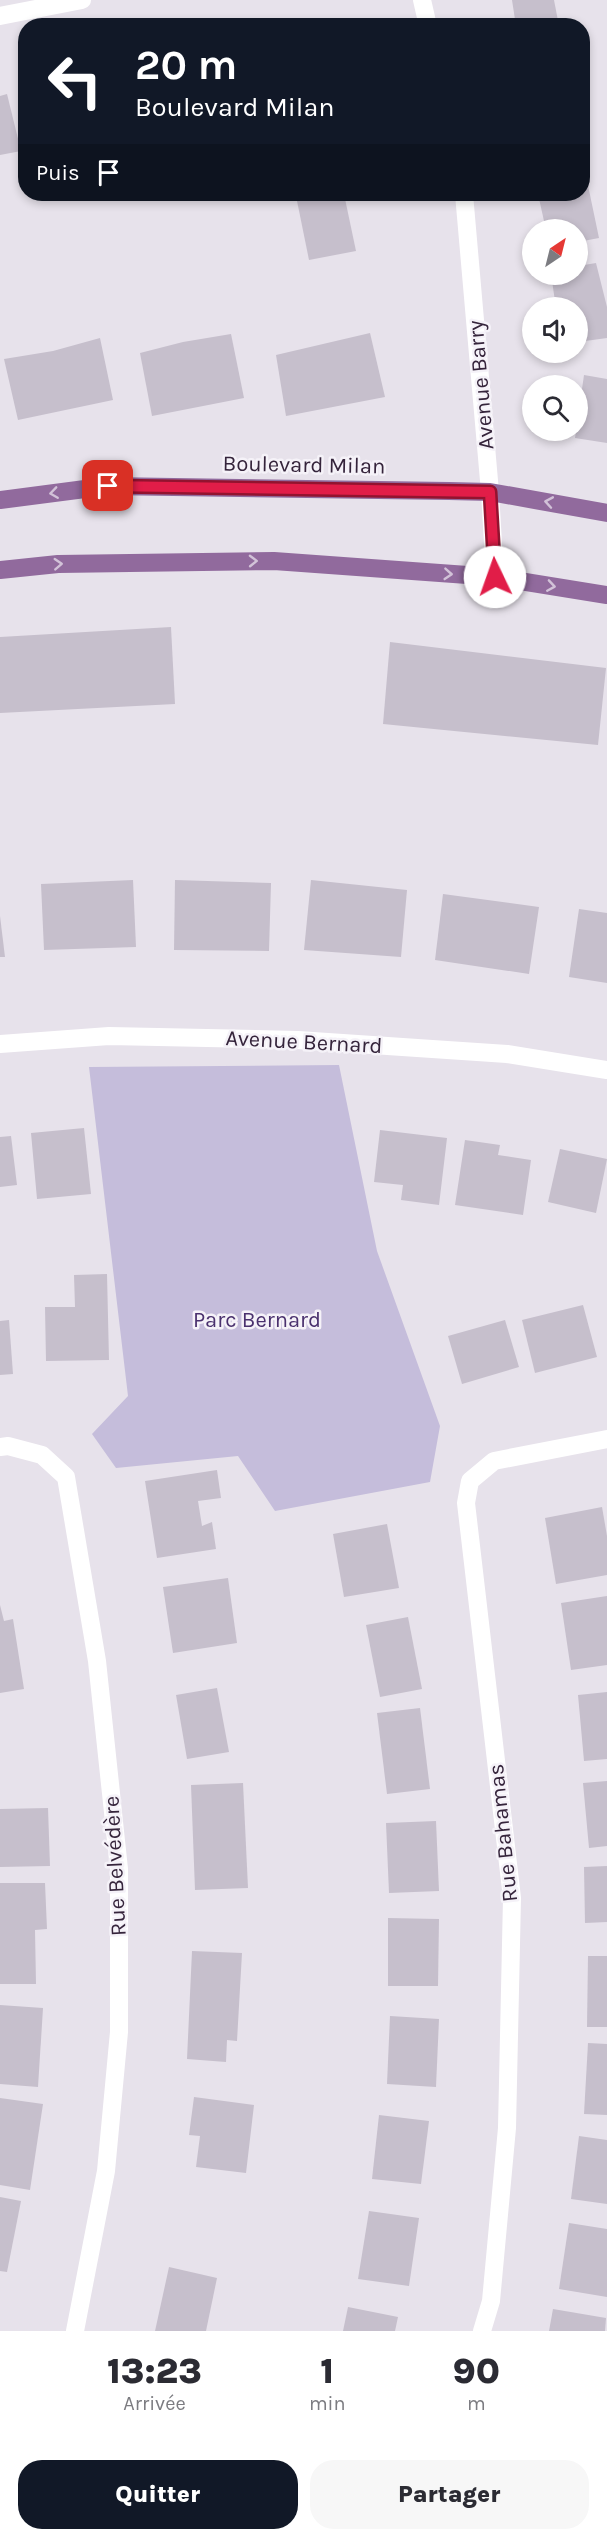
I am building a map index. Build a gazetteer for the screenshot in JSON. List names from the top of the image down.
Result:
{
  "streets": {
    "main road": ["Boulevard Milan"],
    "street": [
      "Avenue Barry",
      "Avenue Bernard",
      "Rue Bahamas",
      "Rue Belvédère"
    ]
  },
  "crossings": [
    ["Avenue Barry", "Boulevard Milan"]
  ],
  "parks": ["Parc Bernard"],
  "north": "top right",
  "page": {
    "turn": ["20 m", "Boulevard Milan"],
    "then": "Puis",
    "eta": [
      "13:23",
      "Arrivée",
      "1",
      "min",
      "90",
      "m"
    ],
    "buttons": ["Quitter", "Partager"]
  }
}
